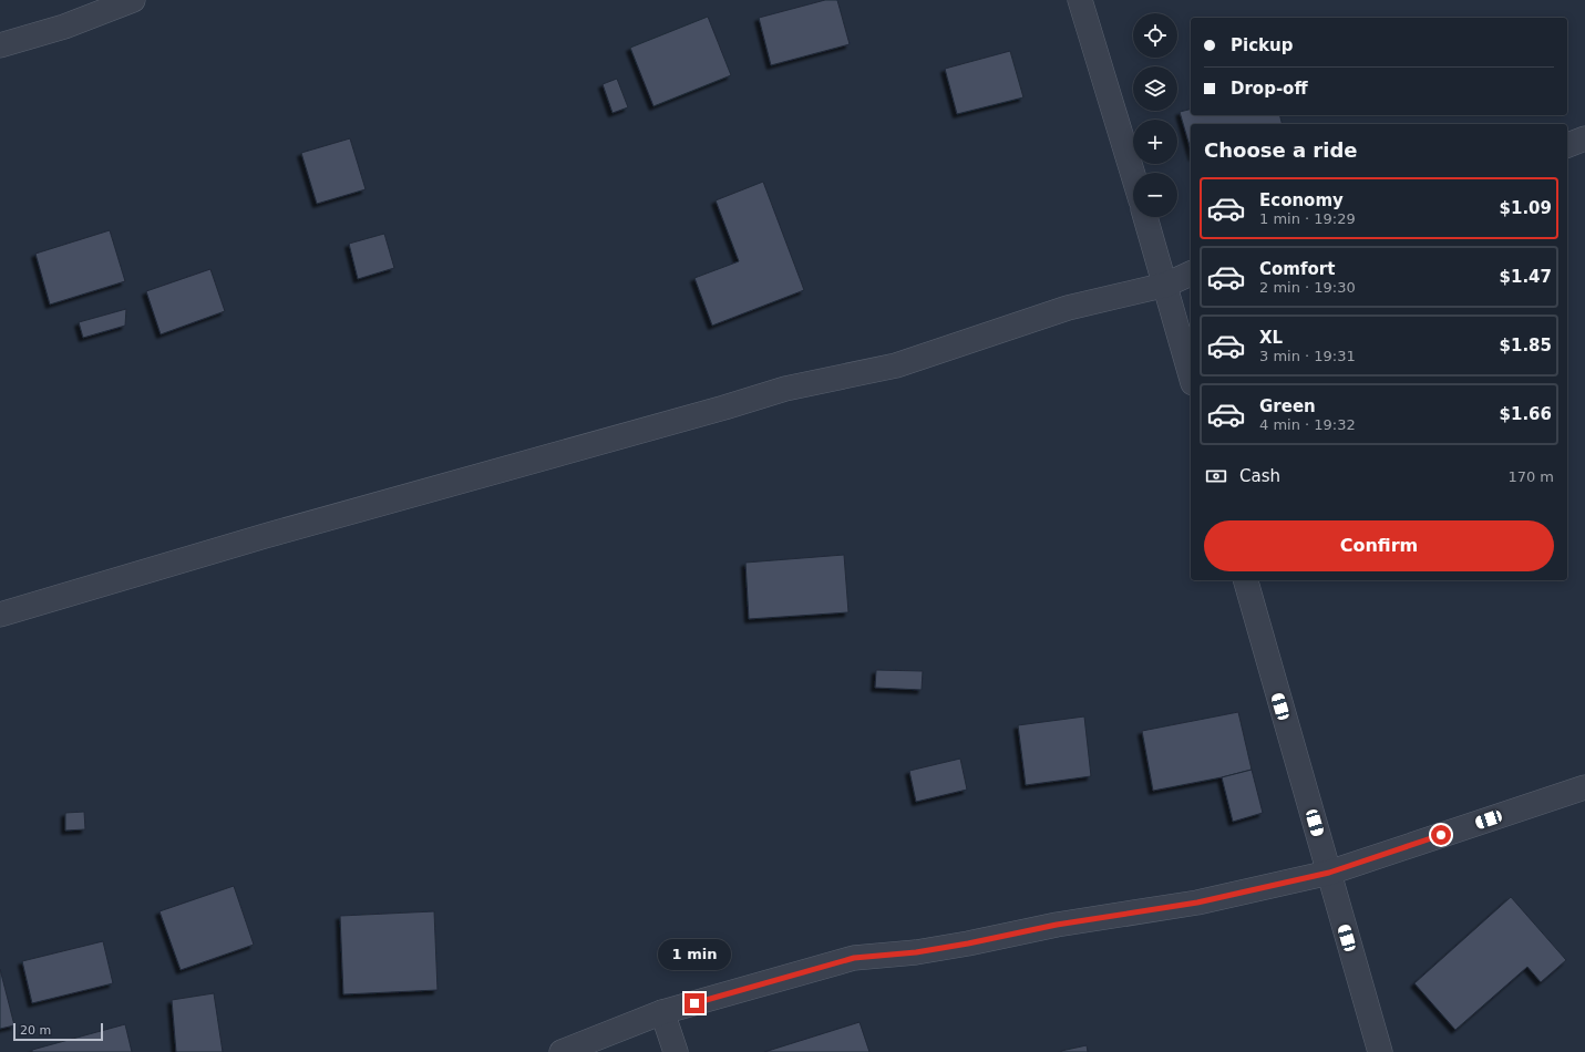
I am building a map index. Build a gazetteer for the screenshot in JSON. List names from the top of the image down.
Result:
{
  "scale_bar": "20 m",
  "page": {
    "map_buttons": ["+", "−"],
    "banner": ["Pickup", "Drop-off"],
    "heading": "Choose a ride",
    "list": [
      {
        "name": "Economy",
        "note": "1 min · 19:29",
        "value": "$1.09"
      },
      {
        "name": "Comfort",
        "note": "2 min · 19:30",
        "value": "$1.47"
      },
      {
        "name": "XL",
        "note": "3 min · 19:31",
        "value": "$1.85"
      },
      {
        "name": "Green",
        "note": "4 min · 19:32",
        "value": "$1.66"
      }
    ],
    "pay": ["Cash", "170 m"],
    "buttons": "Confirm",
    "bubble": "1 min",
    "scale": "20 m"
  }
}
